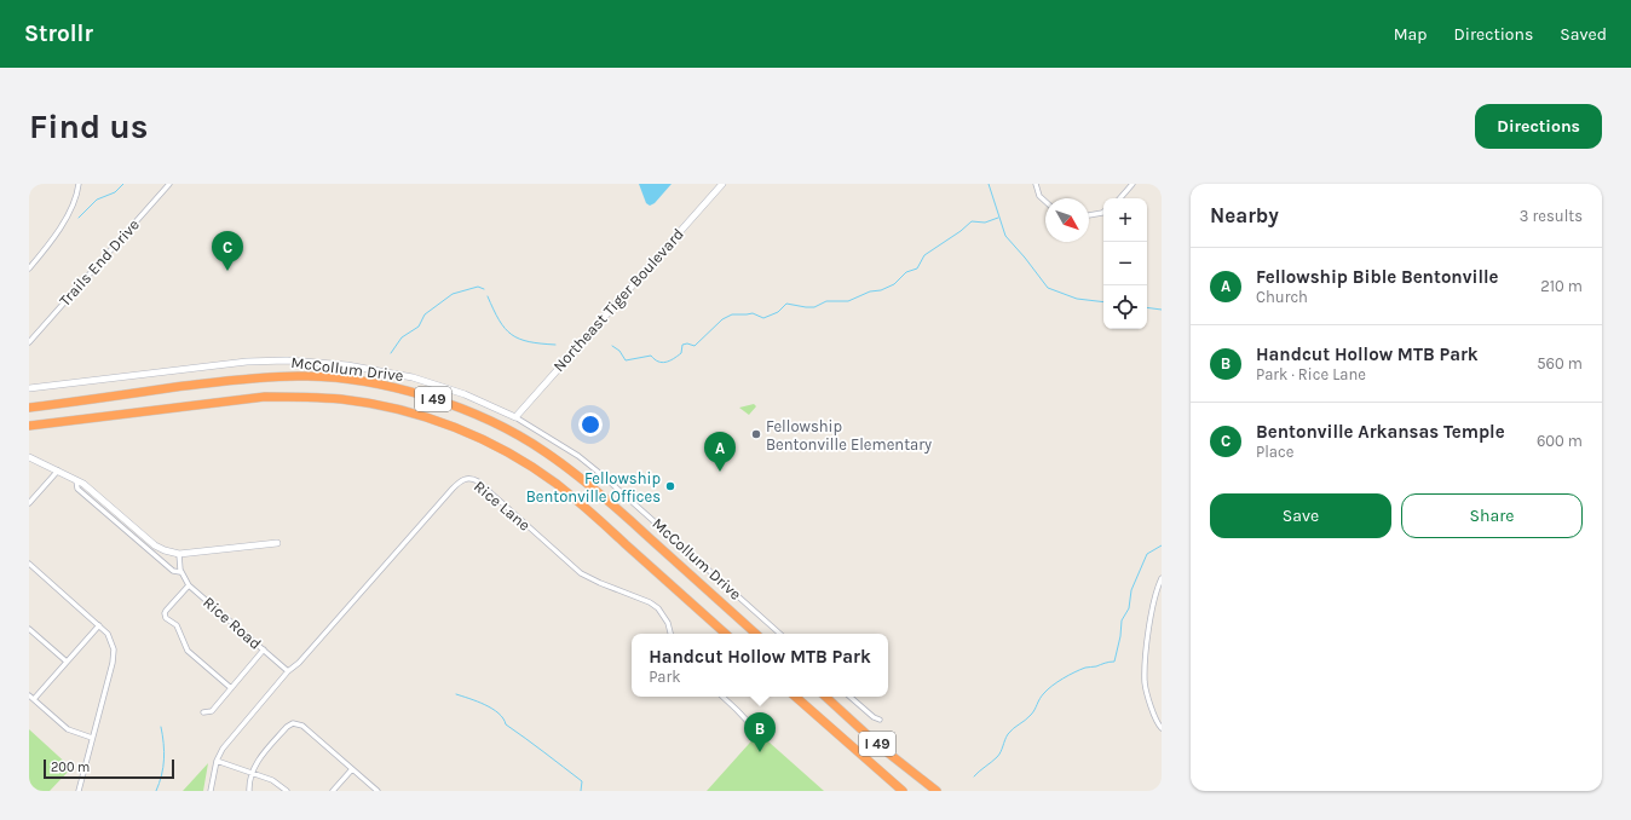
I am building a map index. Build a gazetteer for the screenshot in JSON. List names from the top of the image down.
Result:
{
  "streets": {
    "highway": ["I 49"],
    "street": [
      "Trails End Drive",
      "Northeast Tiger Boulevard",
      "McCollum Drive",
      "Rice Lane",
      "Rice Road"
    ]
  },
  "crossings": [
    ["Northeast Tiger Boulevard", "McCollum Drive"],
    ["Rice Lane", "Rice Road"]
  ],
  "places": ["Fellowship Bentonville Elementary", "Fellowship Bentonville Offices"],
  "scale_bar": "200 m",
  "north": "bottom right",
  "page": {
    "header": "Strollr",
    "nav": ["Map", "Directions", "Saved"],
    "buttons": [
      "Directions",
      ["Save", "Share"]
    ],
    "title": "Find us",
    "heading": ["Nearby", "3 results"],
    "map_buttons": ["+", "−"],
    "pins": ["C", "A", "B"],
    "list": [
      {
        "mark": "A",
        "name": "Fellowship Bible Bentonville",
        "note": "Church",
        "value": "210 m"
      },
      {
        "mark": "B",
        "name": "Handcut Hollow MTB Park",
        "note": "Park · Rice Lane",
        "value": "560 m"
      },
      {
        "mark": "C",
        "name": "Bentonville Arkansas Temple",
        "note": "Place",
        "value": "600 m"
      }
    ],
    "popup": ["Handcut Hollow MTB Park", "Park"],
    "scale": "200 m"
  }
}
